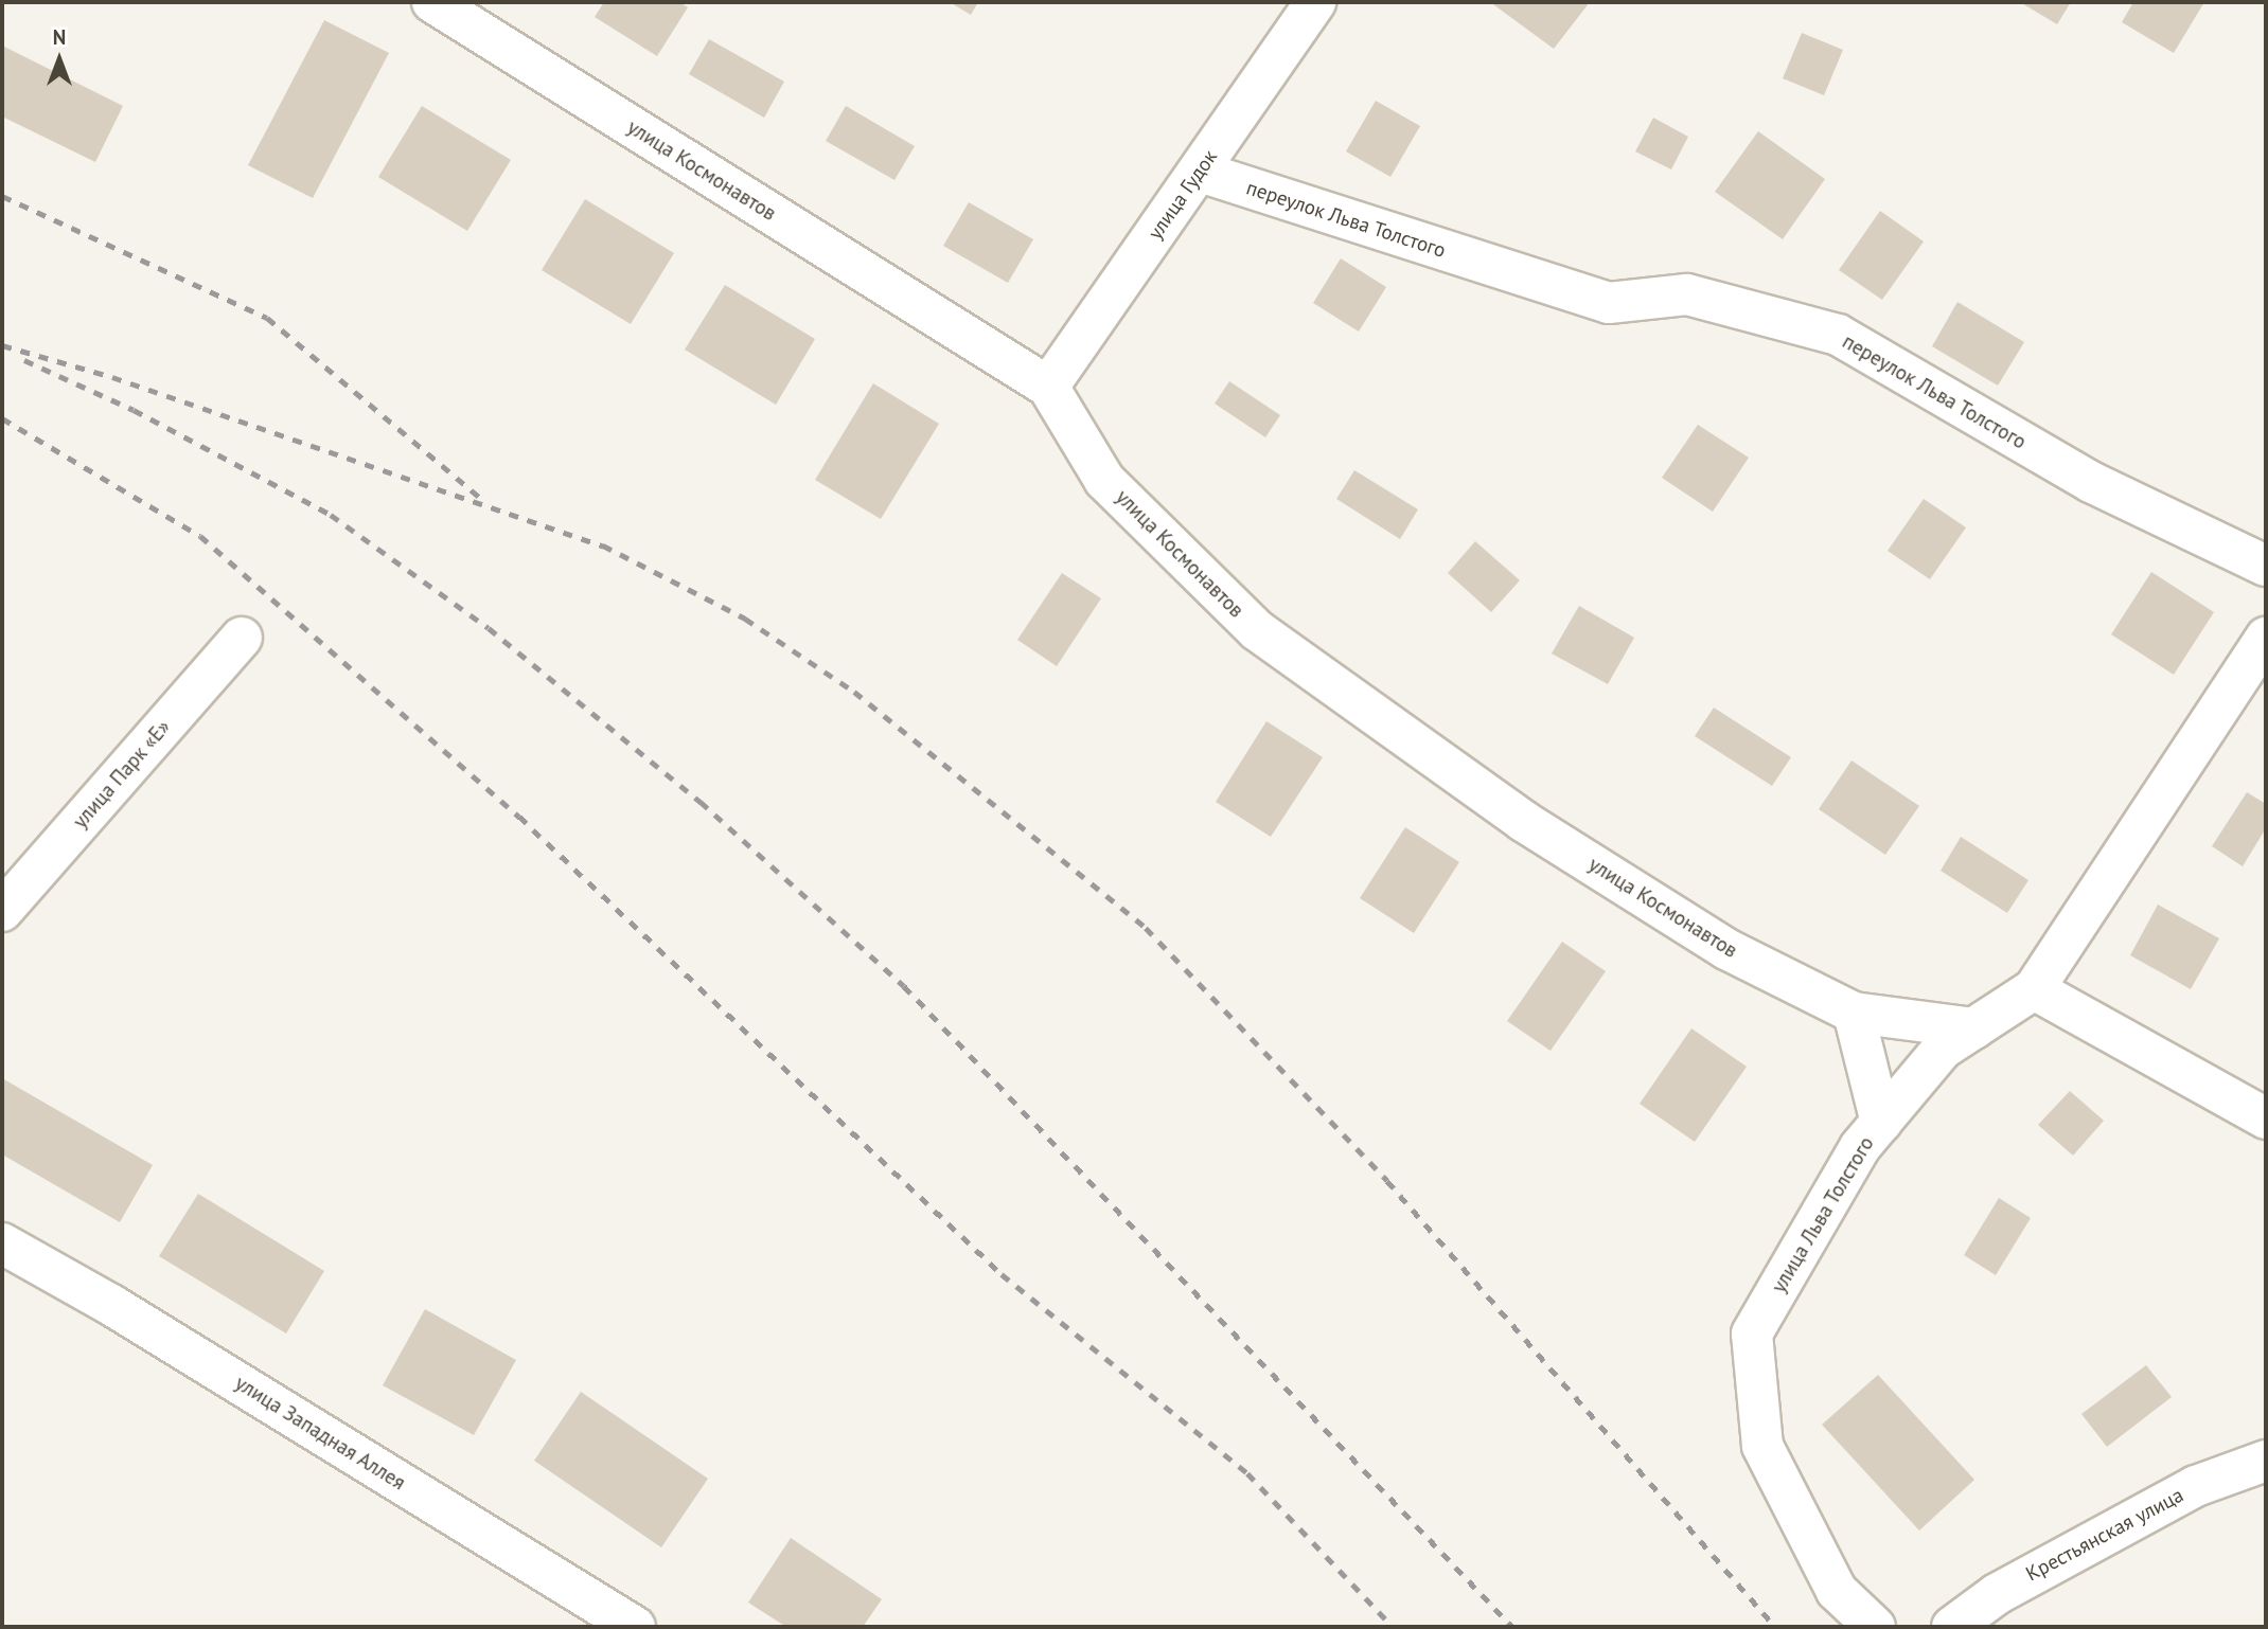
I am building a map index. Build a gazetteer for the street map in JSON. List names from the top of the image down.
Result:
{
  "streets": {
    "street": [
      "улица Космонавтов",
      "улица Гудок",
      "переулок Льва Толстого",
      "улица Парк «Е»",
      "улица Льва Толстого",
      "улица Западная Аллея",
      "Крестьянская улица"
    ]
  },
  "crossings": [
    ["улица Космонавтов", "улица Гудок"],
    ["улица Космонавтов", "улица Льва Толстого"],
    ["улица Гудок", "переулок Льва Толстого"]
  ],
  "north": "top"
}
